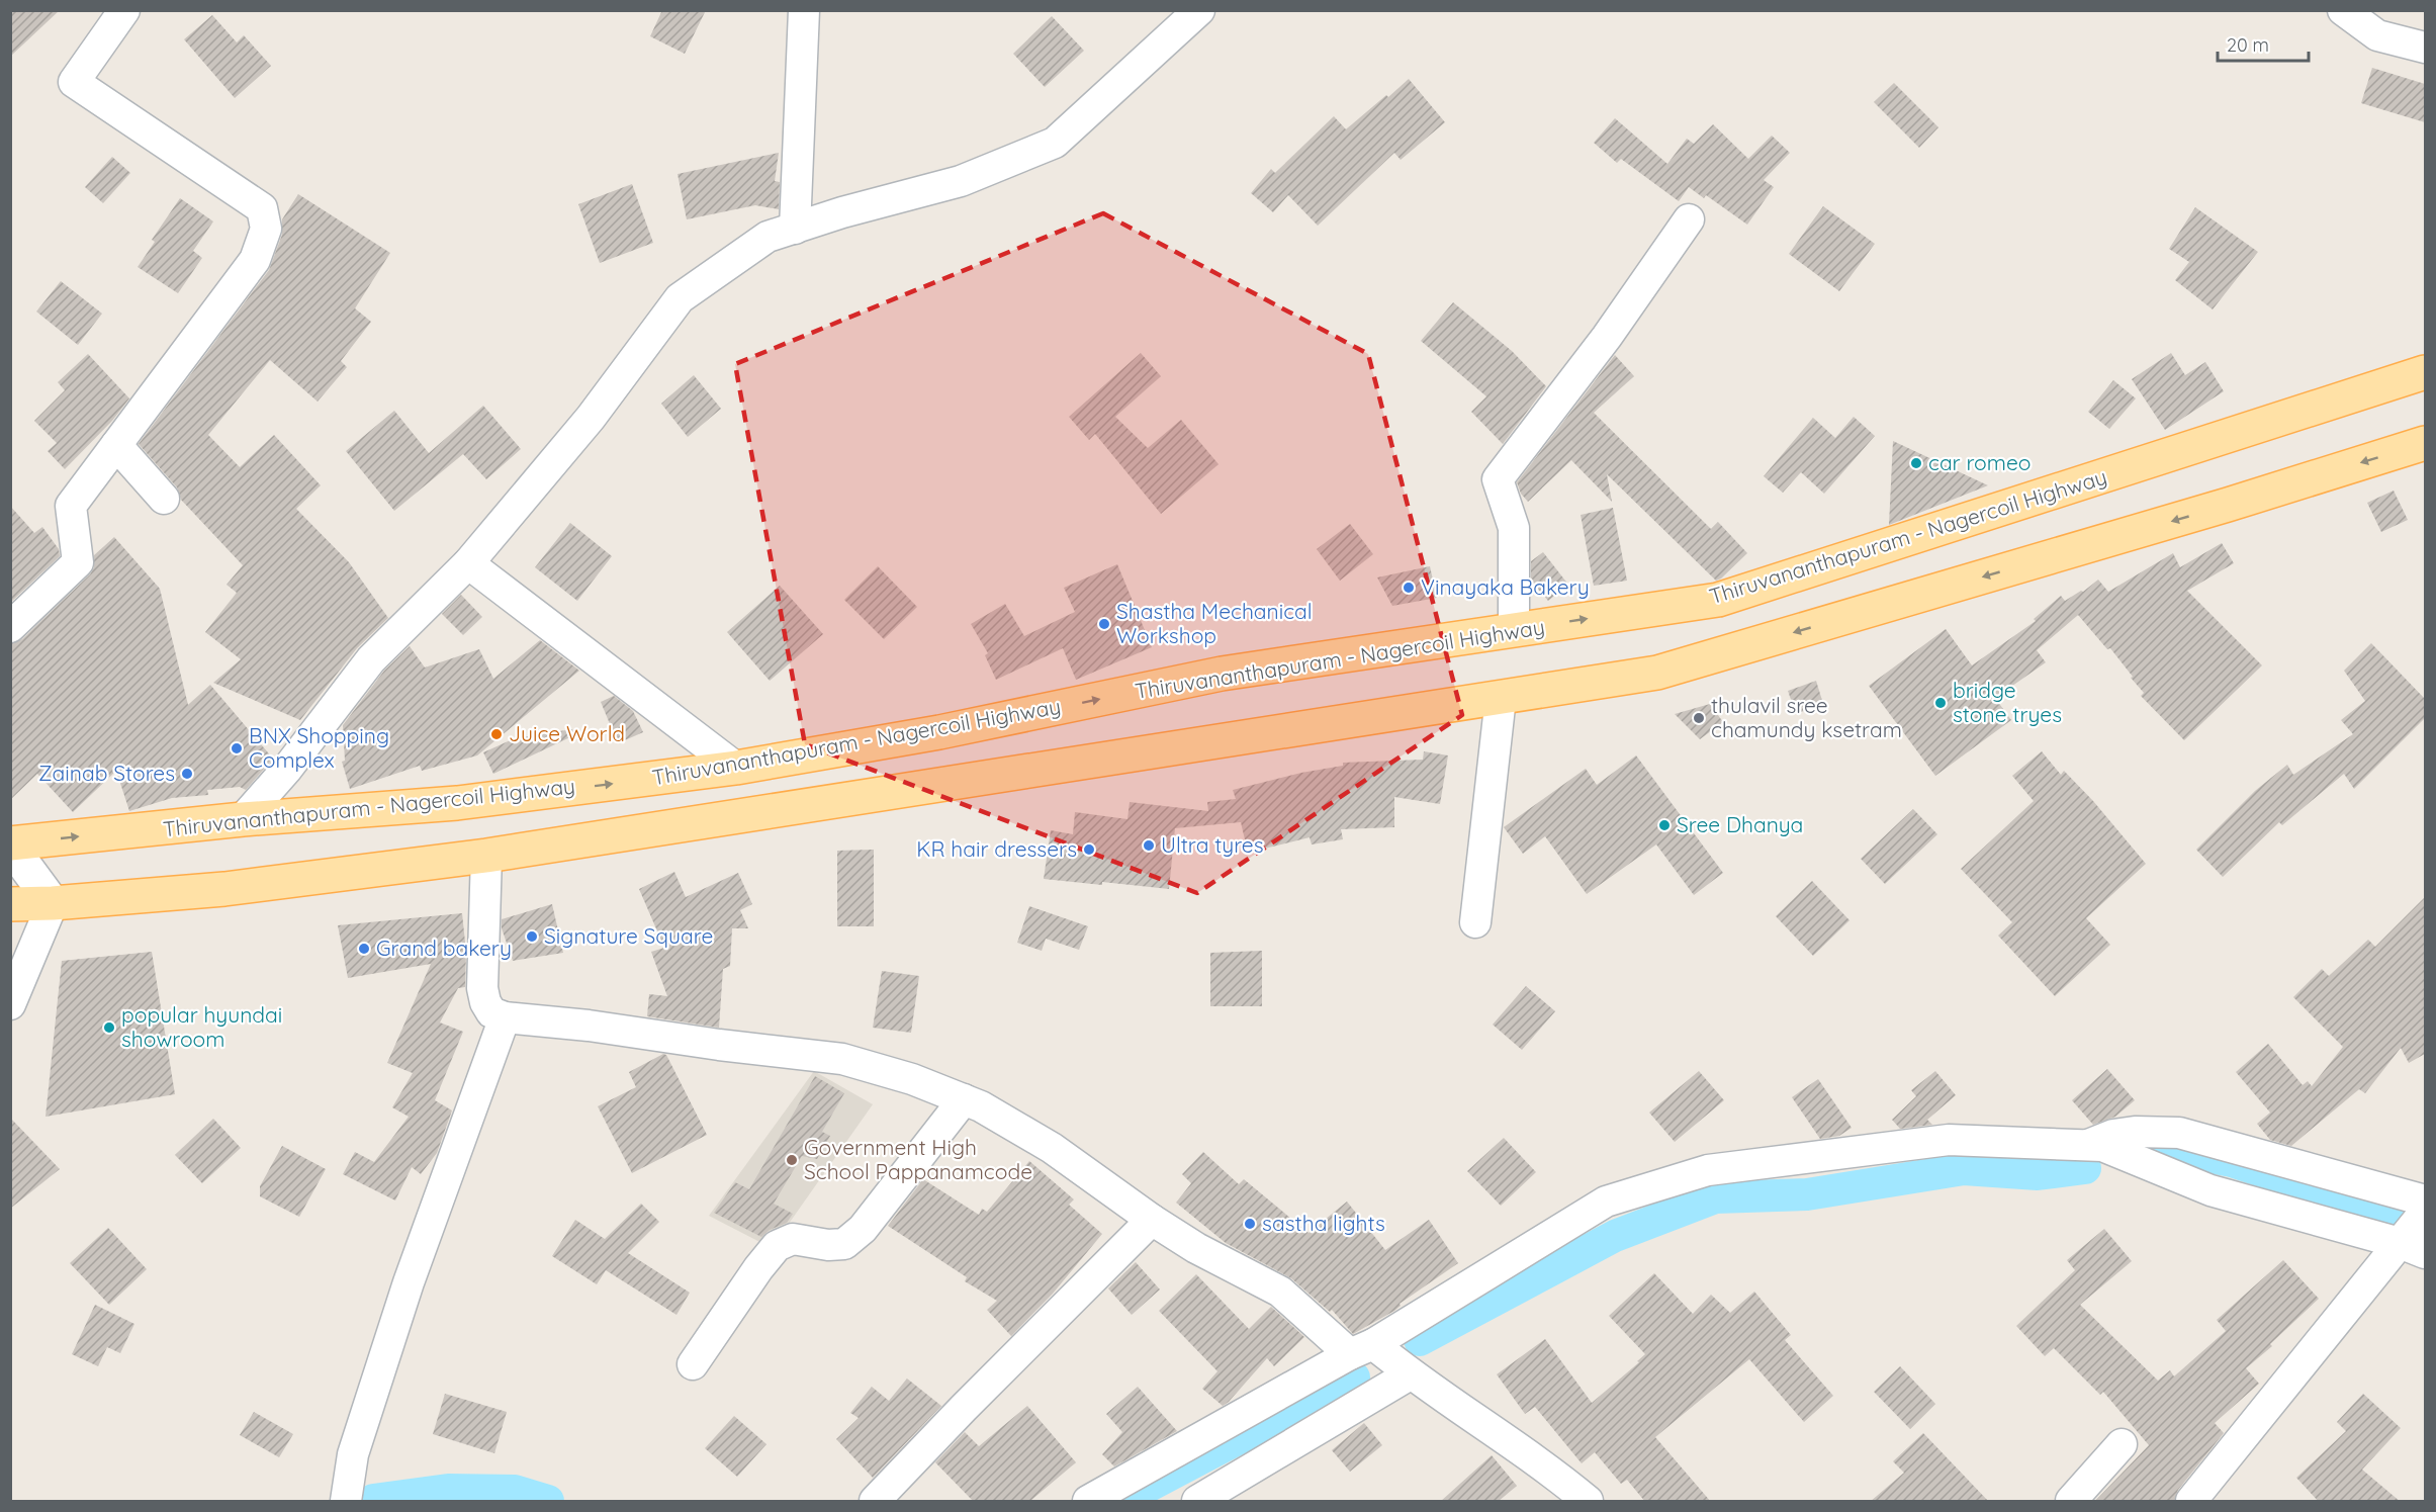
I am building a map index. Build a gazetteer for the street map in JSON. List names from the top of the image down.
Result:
{
  "streets": {
    "main road": ["Thiruvananthapuram - Nagercoil Highway"]
  },
  "places": [
    "car romeo",
    "Vinayaka Bakery",
    "Shastha Mechanical Workshop",
    "bridge stone tryes",
    "thulavil sree chamundy ksetram",
    "Juice World",
    "BNX Shopping Complex",
    "Zainab Stores",
    "Sree Dhanya",
    "Ultra tyres",
    "KR hair dressers",
    "Signature Square",
    "Grand bakery",
    "popular hyundai showroom",
    "Government High School Pappanamcode",
    "sastha lights"
  ],
  "scale_bar": "20 m"
}
